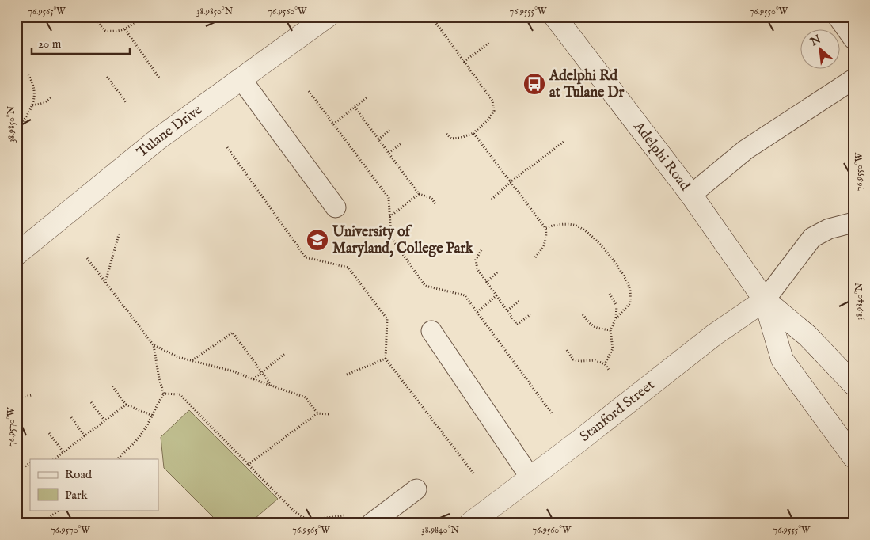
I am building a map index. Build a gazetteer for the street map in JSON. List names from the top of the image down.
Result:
{
  "streets": {
    "street": ["Tulane Drive", "Adelphi Road", "Stanford Street"]
  },
  "crossings": [
    ["Adelphi Road", "Stanford Street"]
  ],
  "places": {
    "bus stop": ["Adelphi Rd at Tulane Dr"],
    "school or university": ["University of Maryland, College Park"]
  },
  "legend": ["Road", "Park"],
  "scale_bar": "20 m",
  "north": "top left",
  "coordinates": [
    "76.9565°W",
    "38.9850°N",
    "76.9560°W",
    "76.9555°W",
    "76.9550°W",
    "38.9840°N",
    "76.9570°W"
  ]
}
